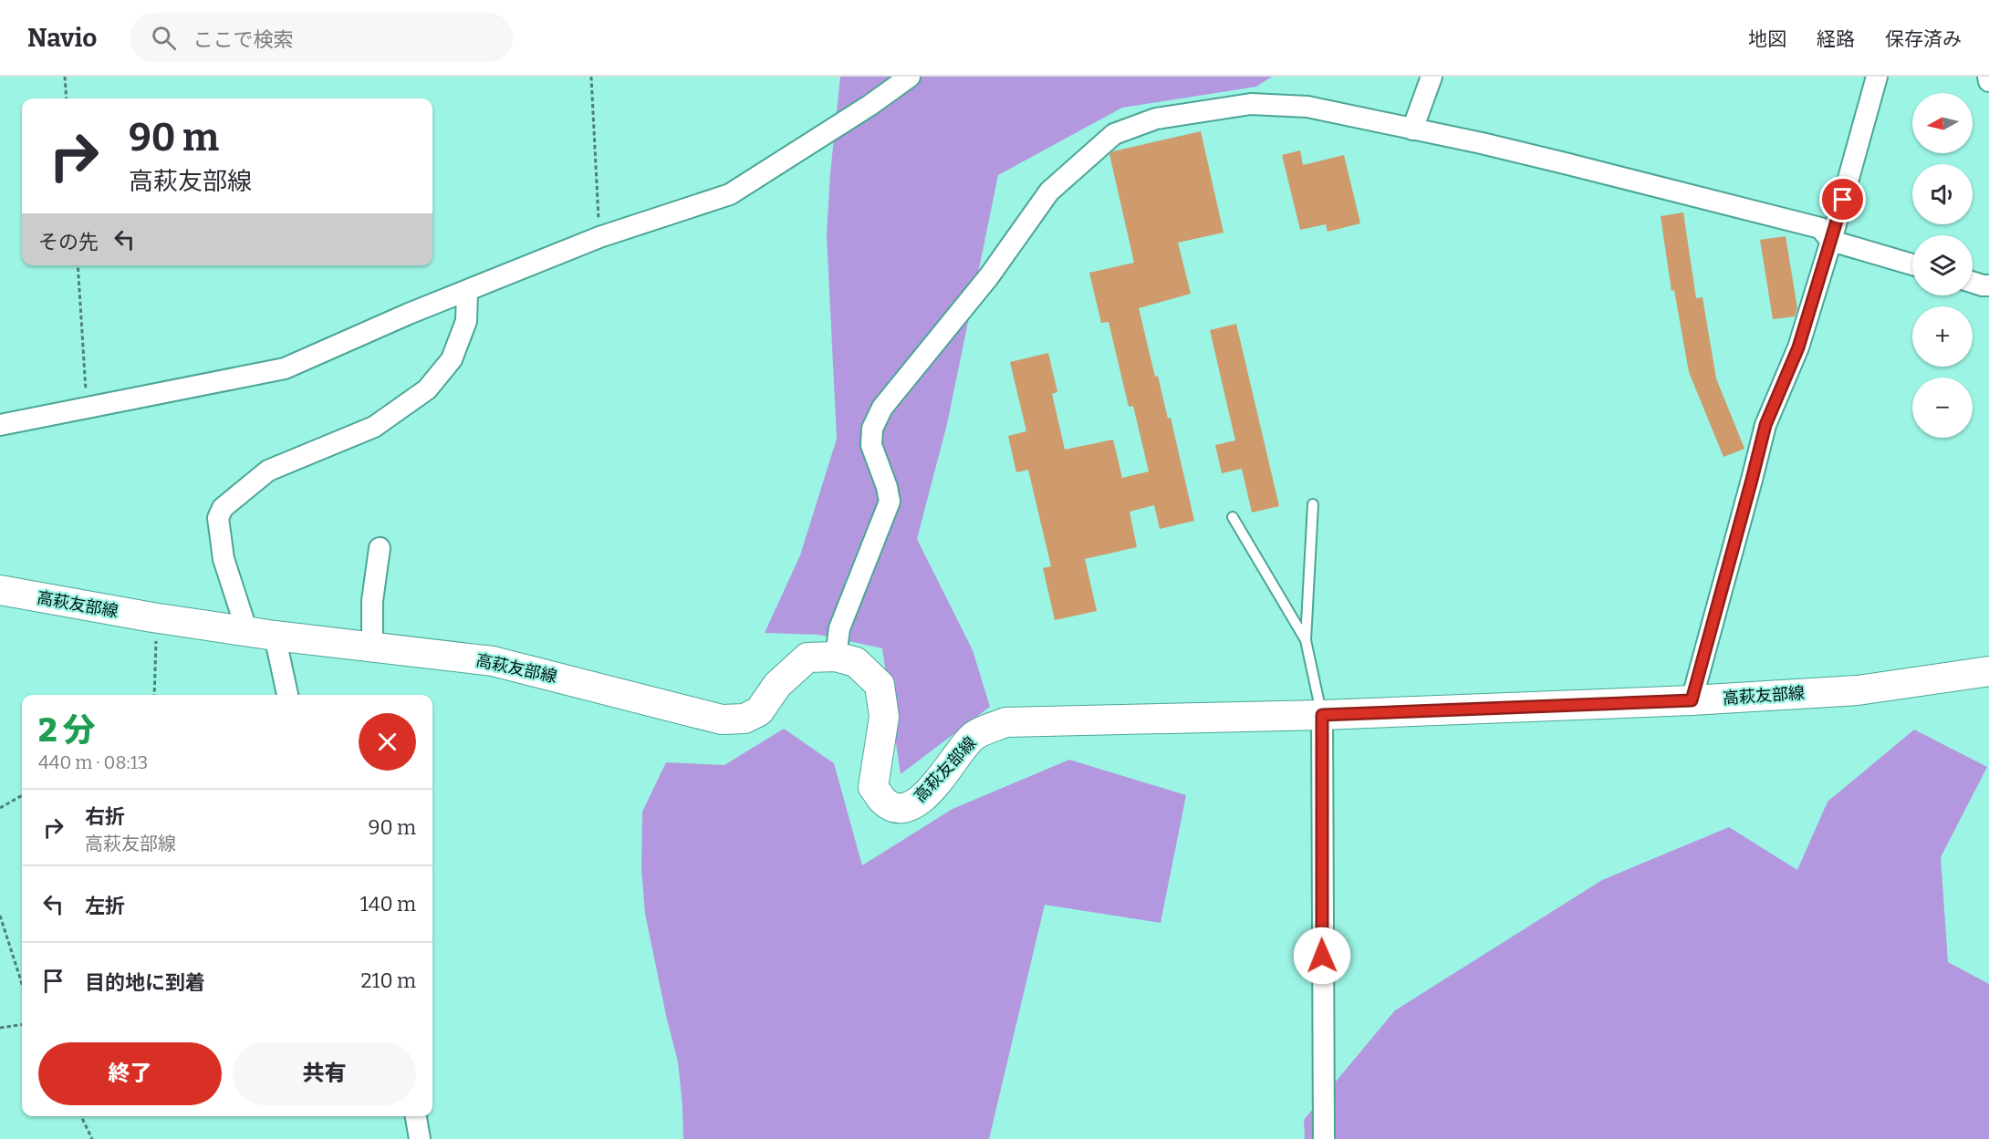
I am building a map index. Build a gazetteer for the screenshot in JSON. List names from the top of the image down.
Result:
{
  "streets": {
    "main road": ["高萩友部線"]
  },
  "north": "left",
  "page": {
    "header": "Navio",
    "search": "ここで検索",
    "nav": ["地図", "経路", "保存済み"],
    "map_buttons": ["+", "−"],
    "turn": ["90 m", "高萩友部線"],
    "then": "その先",
    "heading": ["2 分", "440 m · 08:13"],
    "list": [
      {
        "name": "右折",
        "note": "高萩友部線",
        "value": "90 m"
      },
      {
        "name": "左折",
        "value": "140 m"
      },
      {
        "name": "目的地に到着",
        "value": "210 m"
      }
    ],
    "buttons": ["終了", "共有"]
  }
}
